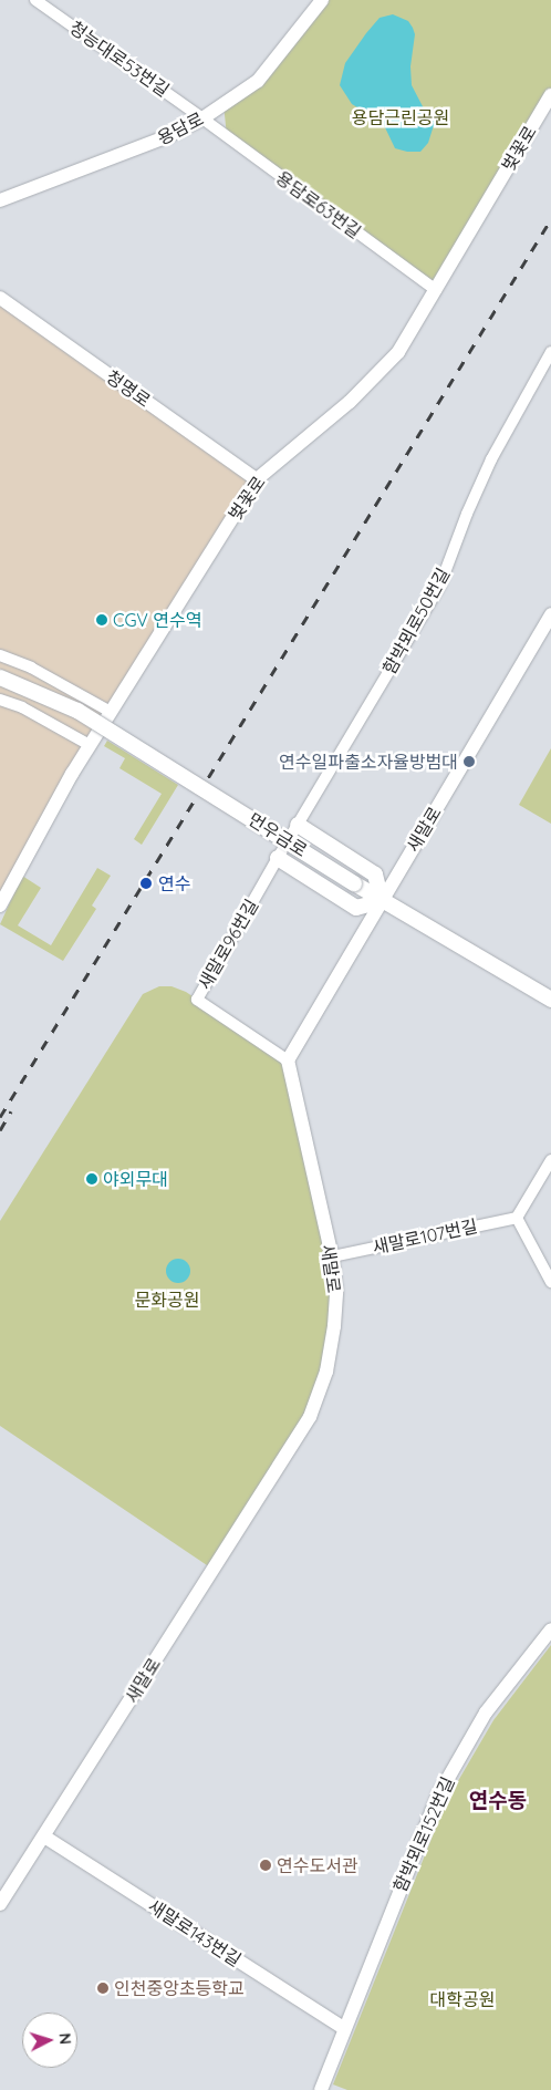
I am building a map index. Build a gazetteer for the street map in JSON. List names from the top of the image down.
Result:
{
  "streets": {
    "main road": ["먼우금로"],
    "street": [
      "청능대로53번길",
      "용담로",
      "벚꽃로",
      "용담로63번길",
      "청명로",
      "함박뫼로50번길",
      "새말로",
      "새말로96번길",
      "새말로107번길",
      "함박뫼로152번길",
      "새말로143번길"
    ]
  },
  "crossings": [
    ["청능대로53번길", "용담로"],
    ["청능대로53번길", "용담로63번길"],
    ["용담로", "용담로63번길"],
    ["벚꽃로", "용담로63번길"],
    ["벚꽃로", "청명로"],
    ["함박뫼로50번길", "새말로96번길"],
    ["새말로", "먼우금로"],
    ["새말로", "새말로96번길"],
    ["새말로", "새말로107번길"],
    ["새말로", "새말로143번길"],
    ["함박뫼로152번길", "새말로143번길"]
  ],
  "districts": ["연수동"],
  "parks": ["용담근린공원", "문화공원", "대학공원"],
  "places": [
    "CGV 연수역",
    "연수일파출소자율방범대",
    "연수",
    "야외무대",
    "연수도서관",
    "인천중앙초등학교"
  ],
  "north": "right"
}
